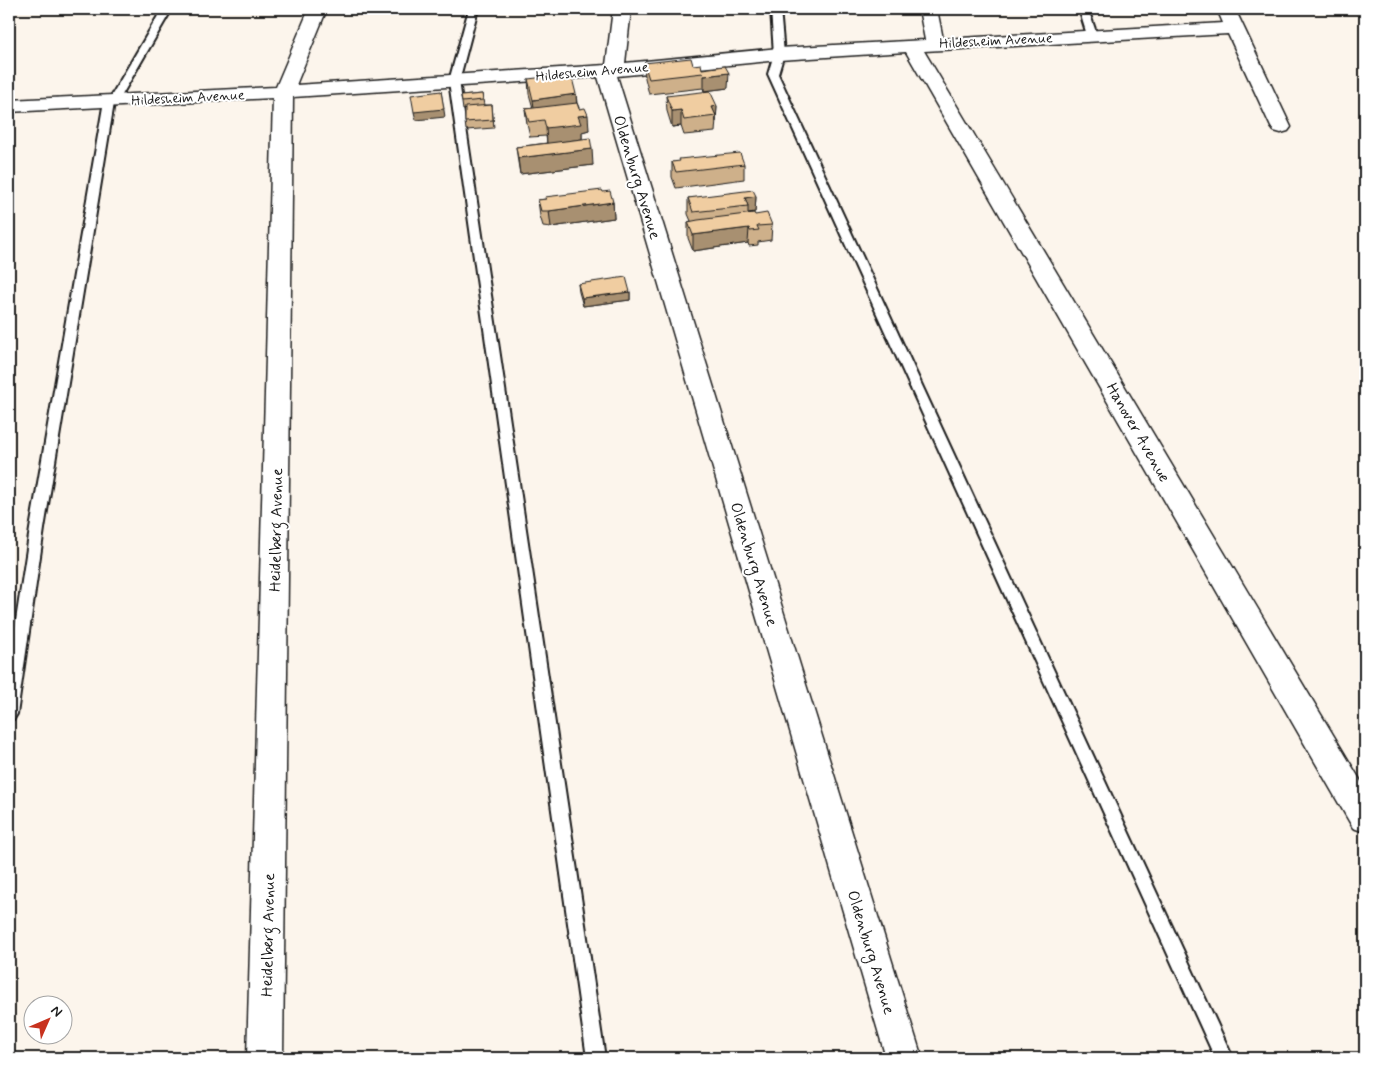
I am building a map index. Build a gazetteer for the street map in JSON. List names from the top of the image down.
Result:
{
  "streets": {
    "street": [
      "Hildesheim Avenue",
      "Oldenburg Avenue",
      "Hanover Avenue",
      "Heidelberg Avenue"
    ]
  },
  "crossings": [
    ["Hildesheim Avenue", "Oldenburg Avenue"],
    ["Hildesheim Avenue", "Hanover Avenue"],
    ["Hildesheim Avenue", "Heidelberg Avenue"]
  ],
  "north": "top right"
}
